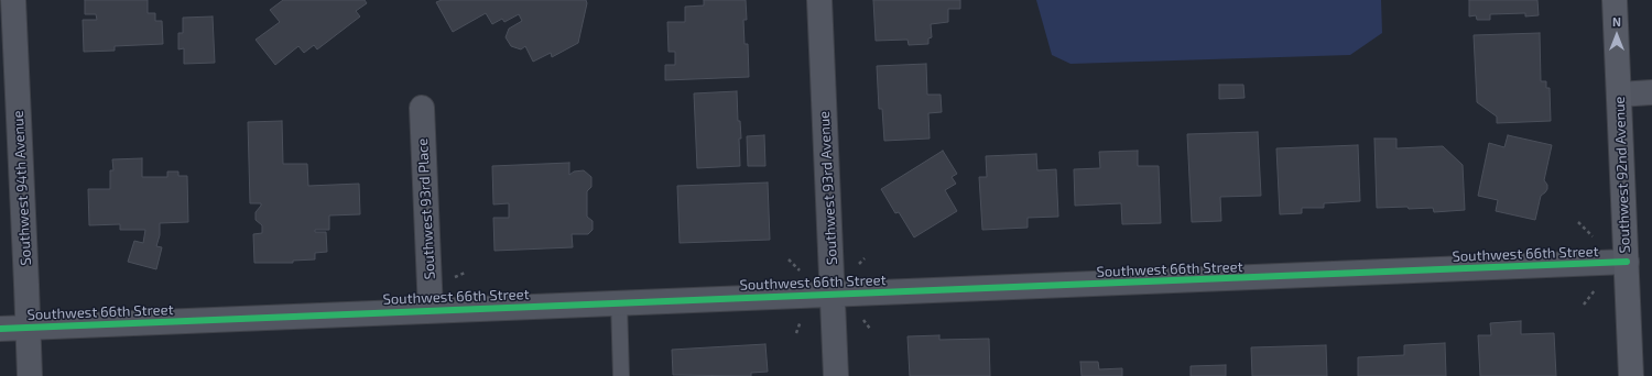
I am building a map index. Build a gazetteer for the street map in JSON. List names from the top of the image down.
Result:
{
  "streets": {
    "street": [
      "Southwest 92nd Avenue",
      "Southwest 94th Avenue",
      "Southwest 93rd Avenue",
      "Southwest 93rd Place",
      "Southwest 66th Street"
    ]
  },
  "crossings": [
    ["Southwest 92nd Avenue", "Southwest 66th Street"],
    ["Southwest 94th Avenue", "Southwest 66th Street"],
    ["Southwest 93rd Avenue", "Southwest 66th Street"],
    ["Southwest 93rd Place", "Southwest 66th Street"]
  ],
  "north": "top"
}
